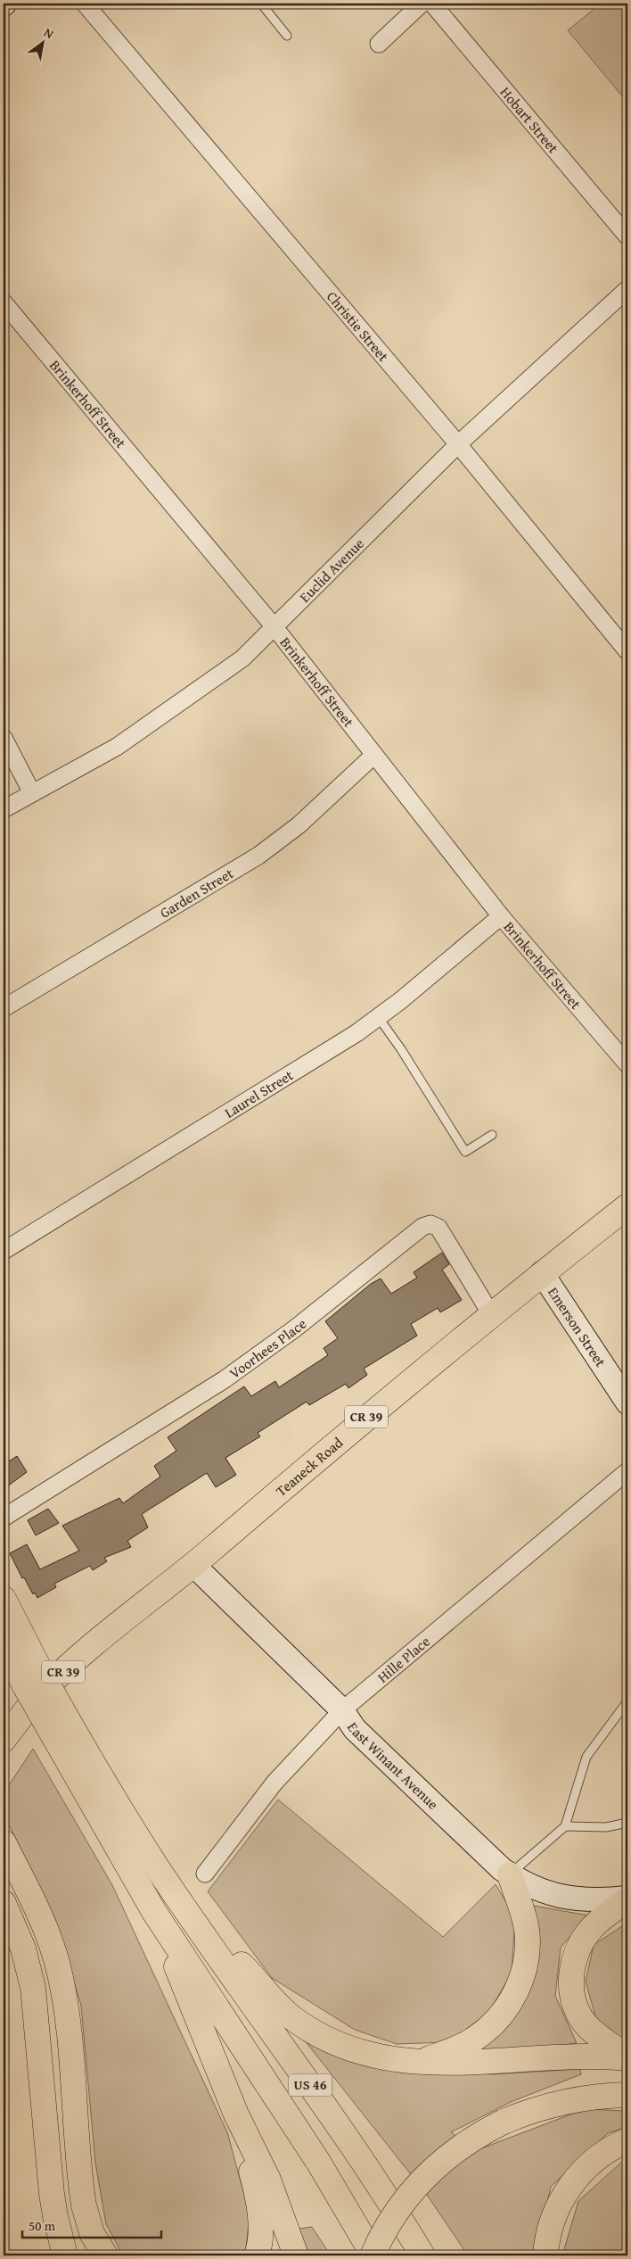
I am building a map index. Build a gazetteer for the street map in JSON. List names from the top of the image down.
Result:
{
  "streets": {
    "main road": [
      "Emerson Street",
      "CR 39",
      "Teaneck Road",
      "East Winant Avenue",
      "US 46"
    ],
    "street": [
      "Hobart Street",
      "Christie Street",
      "Brinkerhoff Street",
      "Euclid Avenue",
      "Garden Street",
      "Laurel Street",
      "Voorhees Place",
      "Hille Place"
    ]
  },
  "crossings": [
    ["Christie Street", "Euclid Avenue"],
    ["Brinkerhoff Street", "Euclid Avenue"],
    ["Brinkerhoff Street", "Garden Street"],
    ["Brinkerhoff Street", "Laurel Street"],
    ["Emerson Street", "Teaneck Road"],
    ["Voorhees Place", "Teaneck Road"],
    ["Teaneck Road", "East Winant Avenue"],
    ["Hille Place", "East Winant Avenue"]
  ],
  "scale_bar": "50 m",
  "north": "top right"
}
